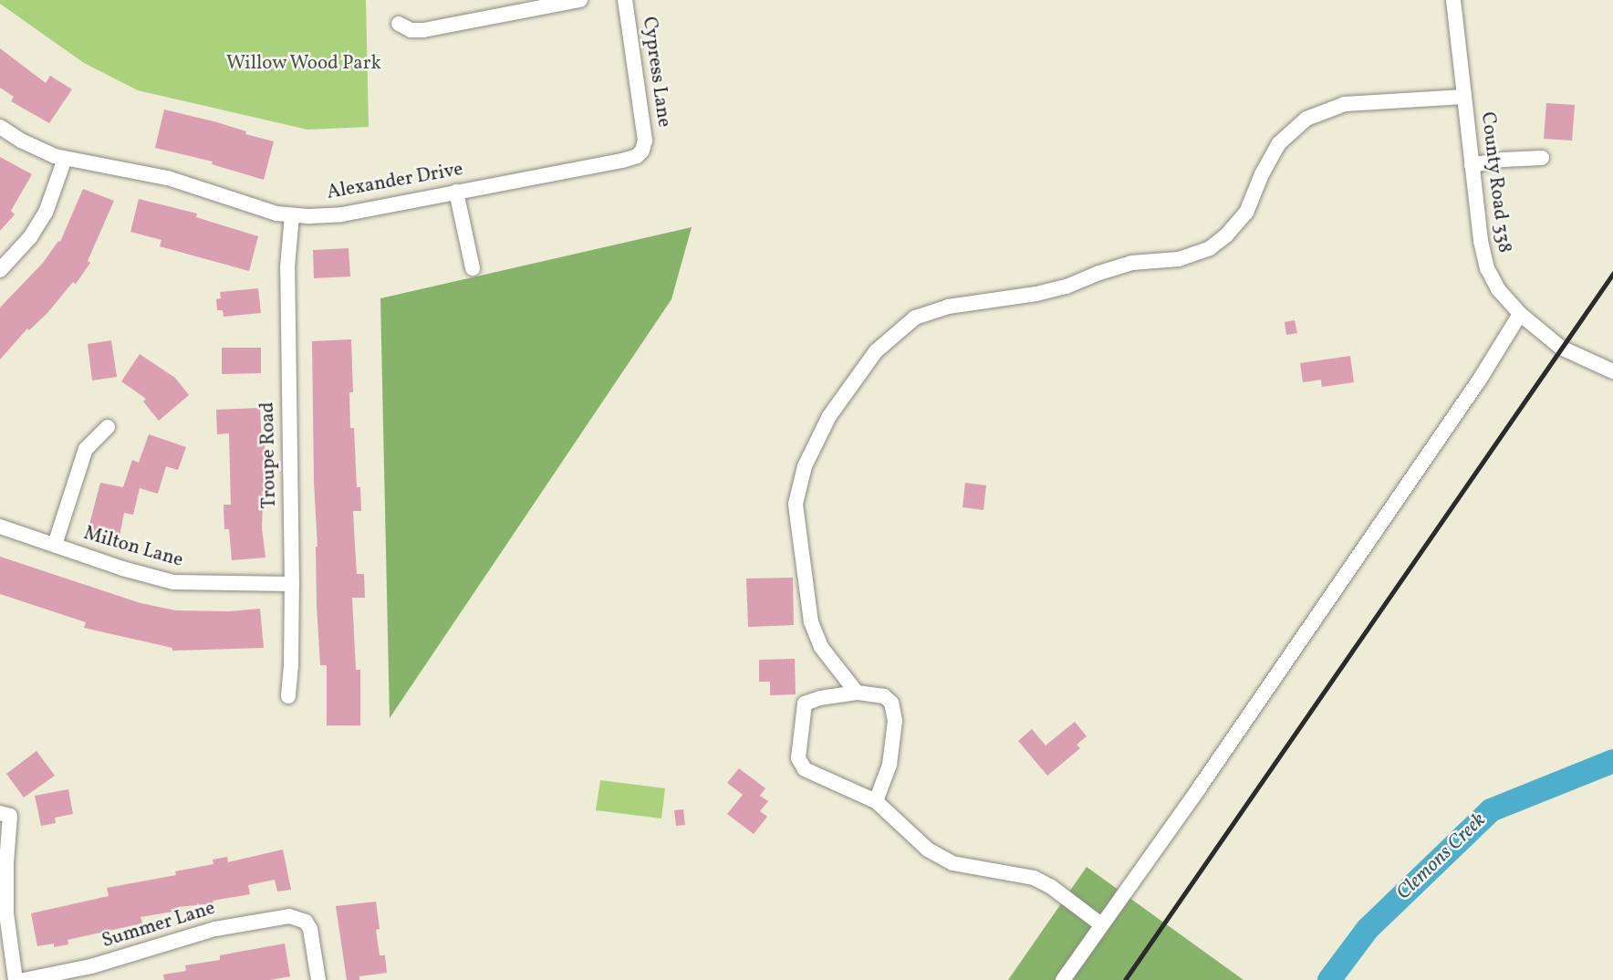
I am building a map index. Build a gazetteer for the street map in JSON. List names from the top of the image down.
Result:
{
  "streets": {
    "street": [
      "Cypress Lane",
      "Alexander Drive",
      "County Road 338",
      "Troupe Road",
      "Milton Lane",
      "Summer Lane"
    ]
  },
  "crossings": [
    ["Cypress Lane", "Alexander Drive"],
    ["Alexander Drive", "Troupe Road"],
    ["Troupe Road", "Milton Lane"]
  ],
  "water": ["Clemons Creek"],
  "parks": ["Willow Wood Park"]
}
